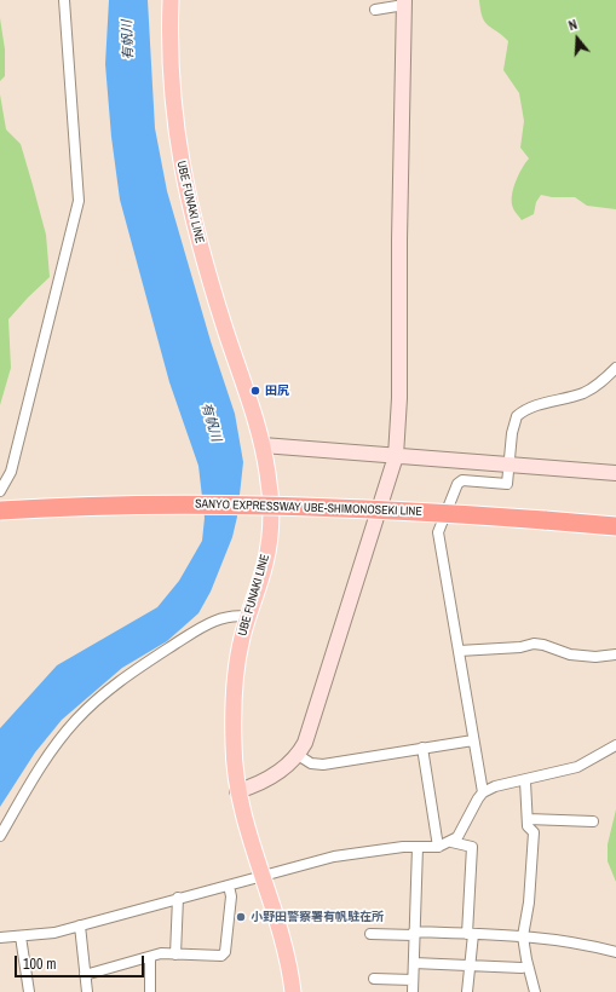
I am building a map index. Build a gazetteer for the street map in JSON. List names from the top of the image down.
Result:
{
  "streets": {
    "highway": ["SANYO EXPRESSWAY UBE-SHIMONOSEKI LINE"],
    "main road": ["UBE FUNAKI LINE"]
  },
  "water": ["有帆川"],
  "places": ["田尻", "小野田警察署有帆駐在所"],
  "scale_bar": "100 m",
  "north": "top"
}
